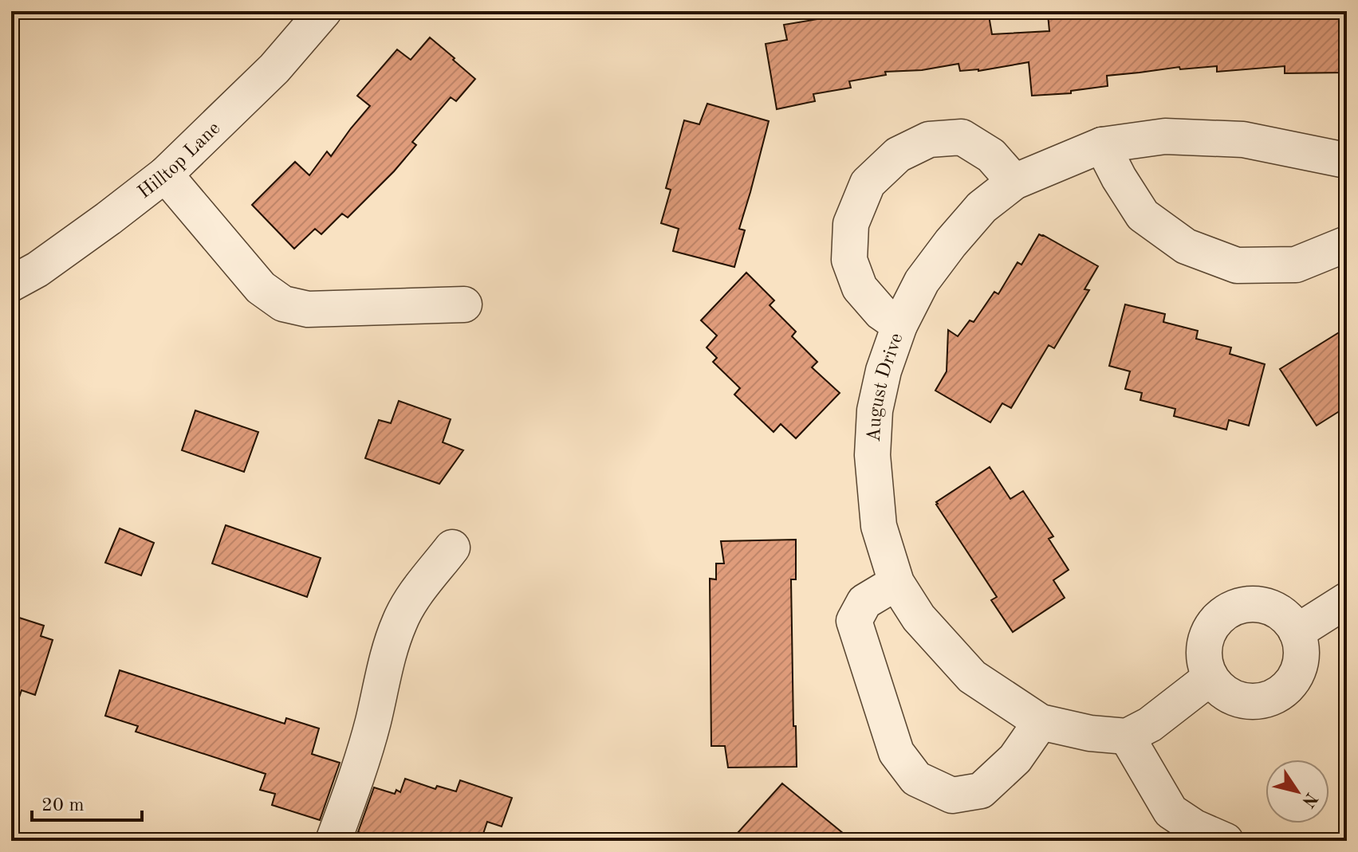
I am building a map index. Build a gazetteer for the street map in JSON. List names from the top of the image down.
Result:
{
  "streets": {
    "street": ["Hilltop Lane", "August Drive"]
  },
  "scale_bar": "20 m",
  "north": "bottom right"
}
